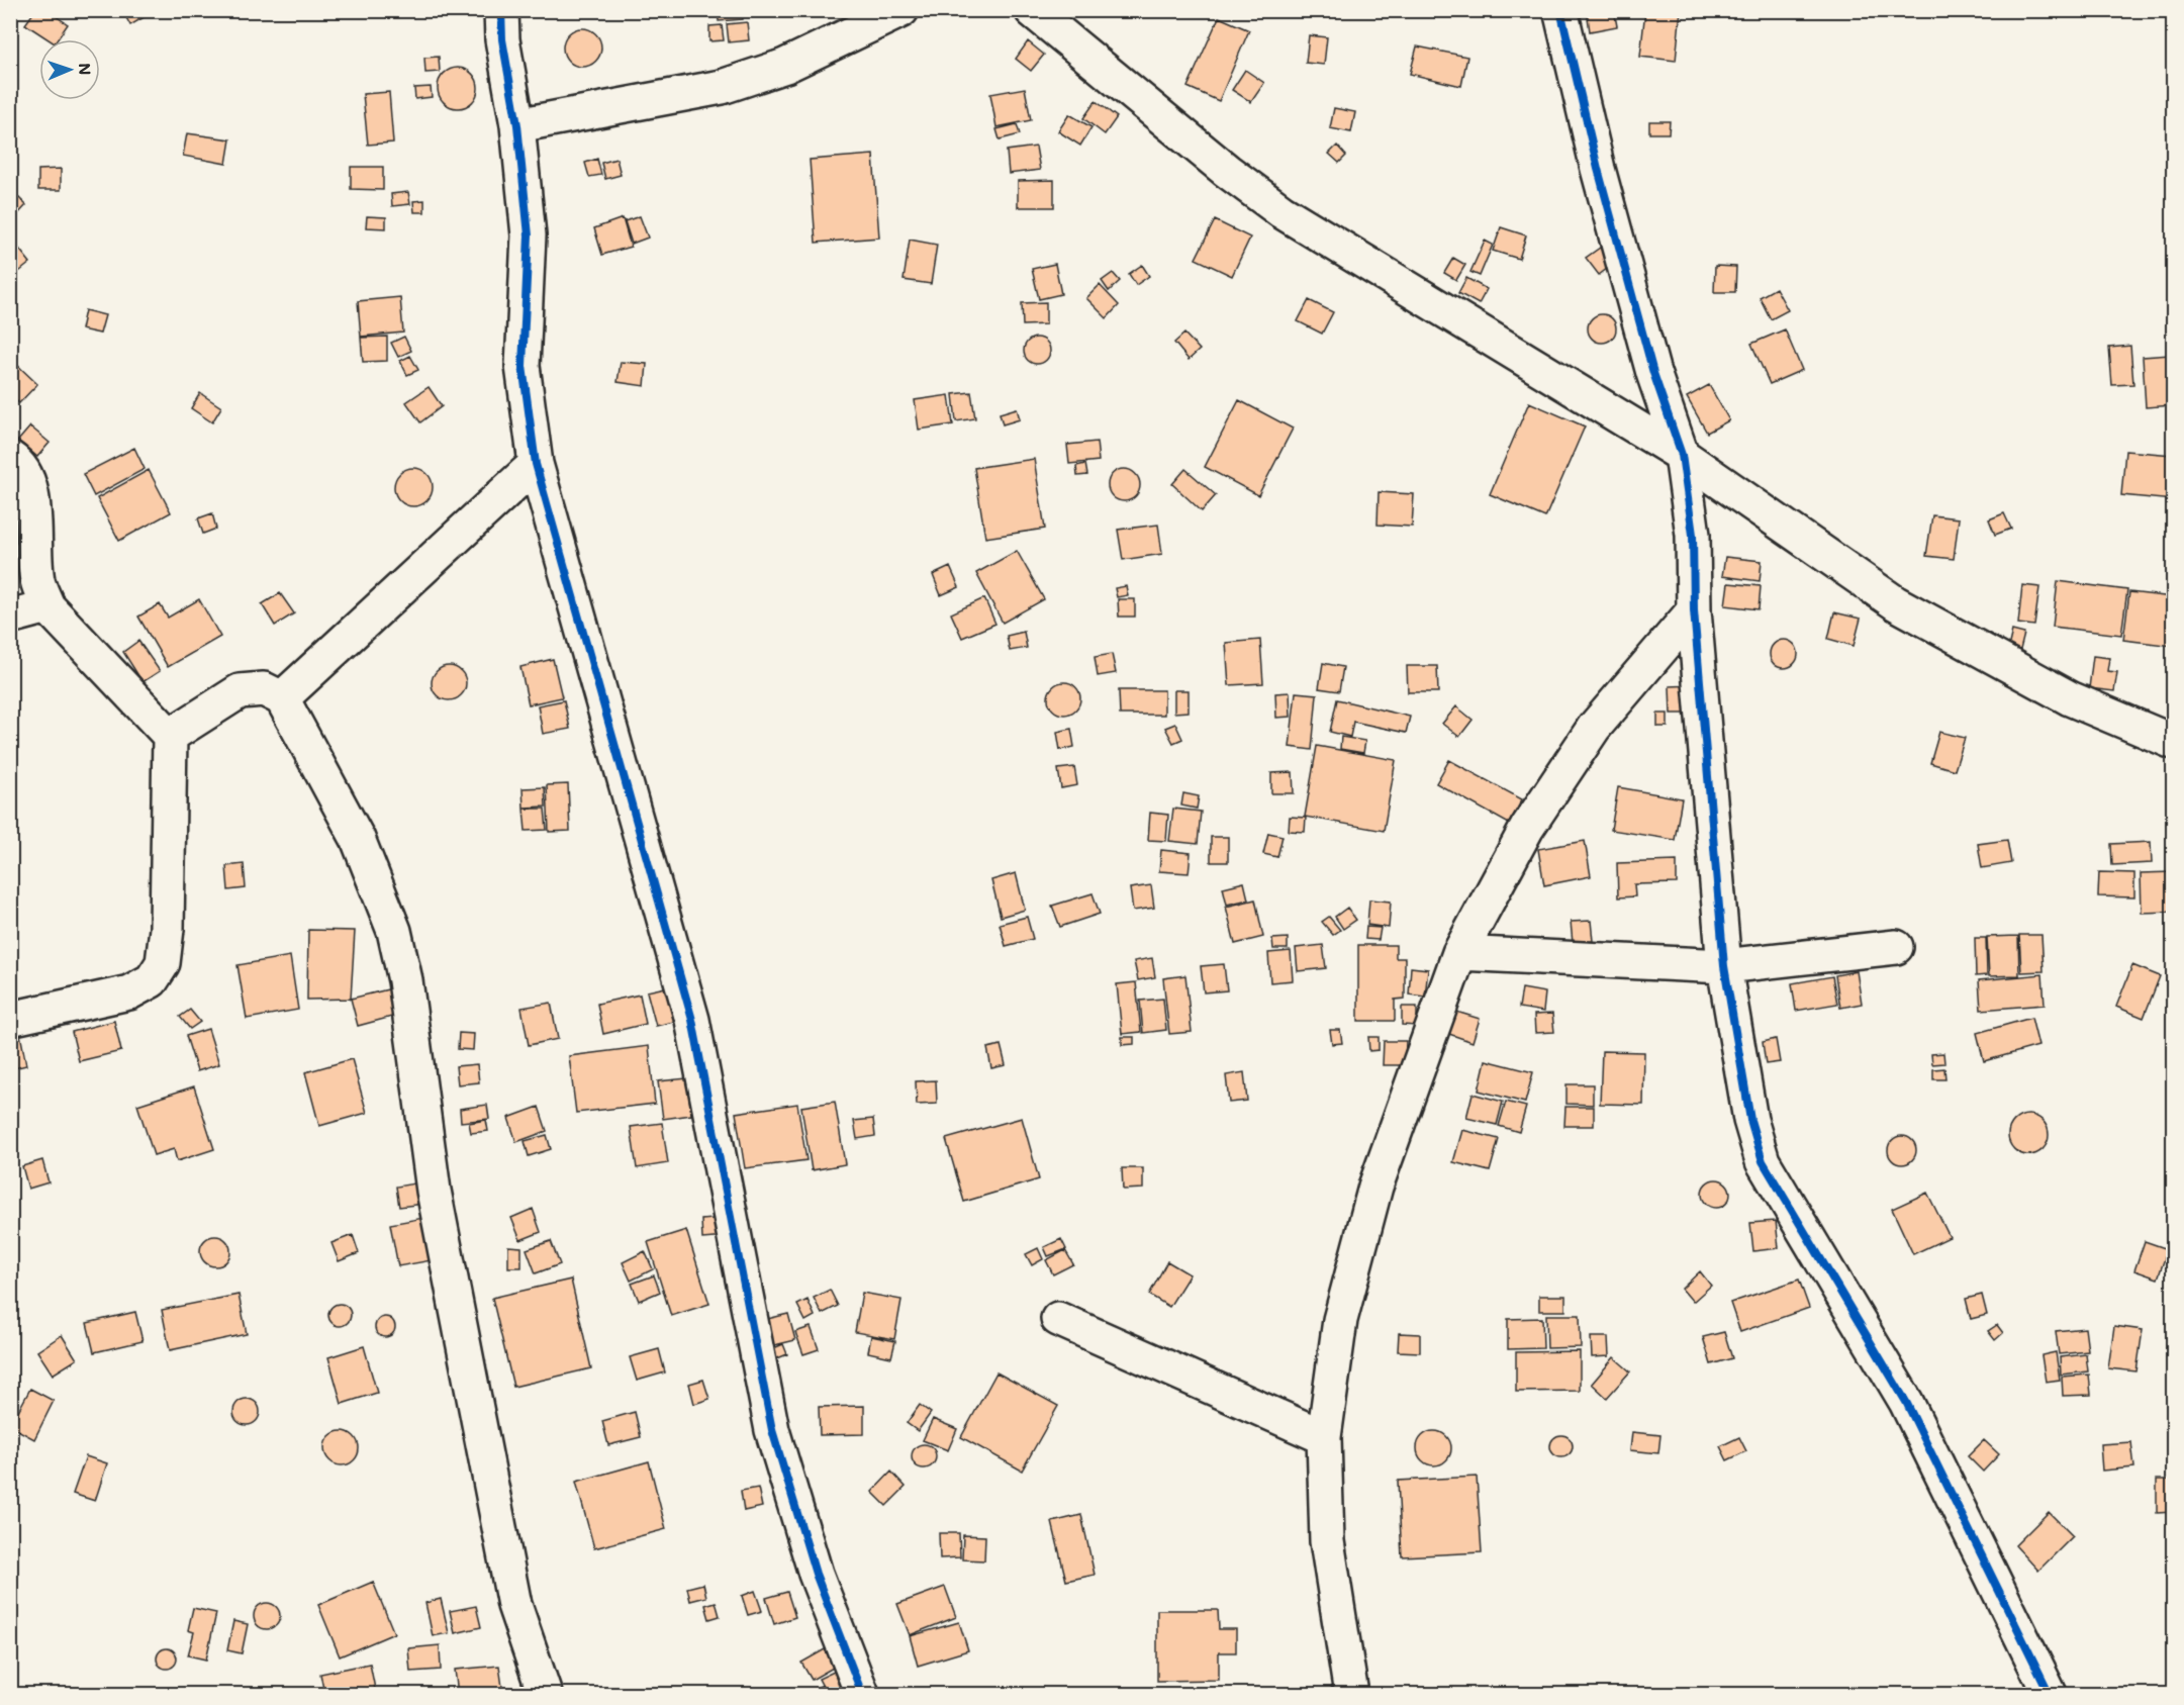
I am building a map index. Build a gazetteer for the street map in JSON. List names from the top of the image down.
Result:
{
  "north": "right"
}
